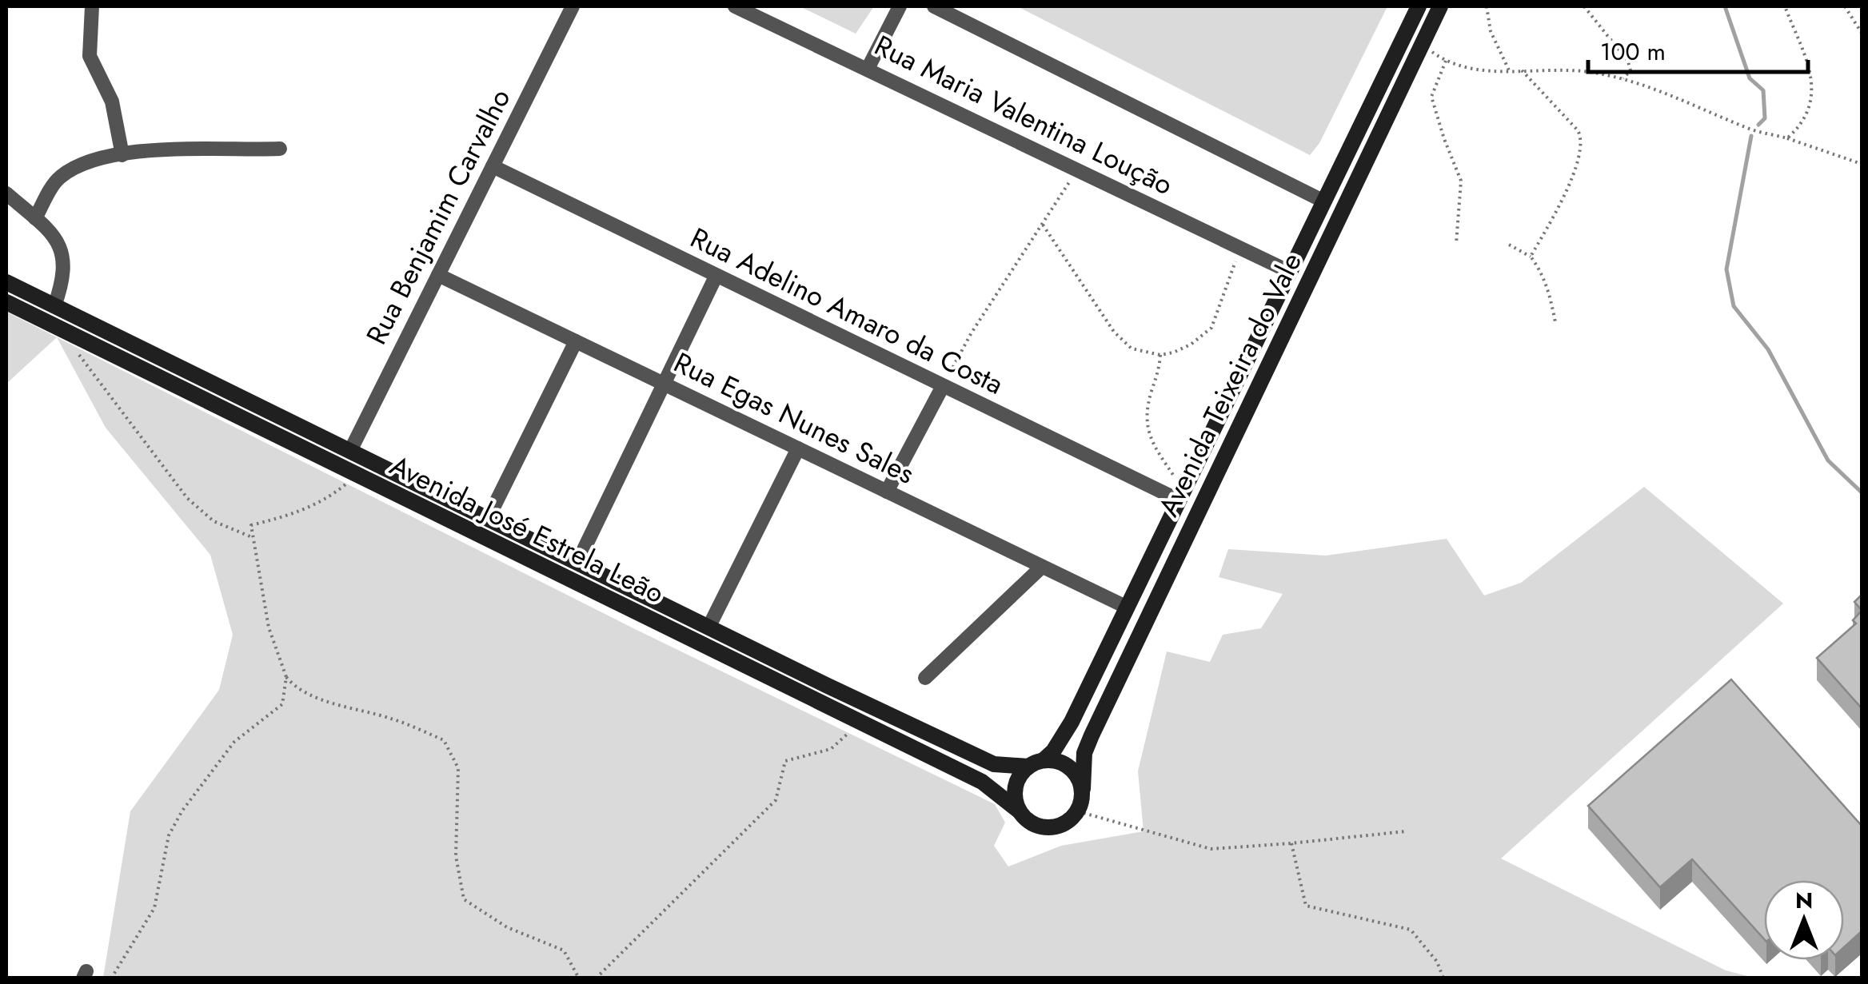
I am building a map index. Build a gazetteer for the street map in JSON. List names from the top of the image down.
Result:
{
  "streets": {
    "street": [
      "Rua Maria Valentina Loução",
      "Rua Benjamim Carvalho",
      "Rua Adelino Amaro da Costa",
      "Avenida Teixeira do Vale",
      "Rua Egas Nunes Sales",
      "Avenida José Estrela Leão"
    ]
  },
  "crossings": [
    ["Rua Maria Valentina Loução", "Avenida Teixeira do Vale"],
    ["Rua Benjamim Carvalho", "Rua Adelino Amaro da Costa"],
    ["Rua Benjamim Carvalho", "Rua Egas Nunes Sales"],
    ["Rua Benjamim Carvalho", "Avenida José Estrela Leão"],
    ["Rua Adelino Amaro da Costa", "Avenida Teixeira do Vale"],
    ["Avenida Teixeira do Vale", "Rua Egas Nunes Sales"],
    ["Avenida Teixeira do Vale", "Avenida José Estrela Leão"]
  ],
  "scale_bar": "100 m",
  "north": "top"
}
